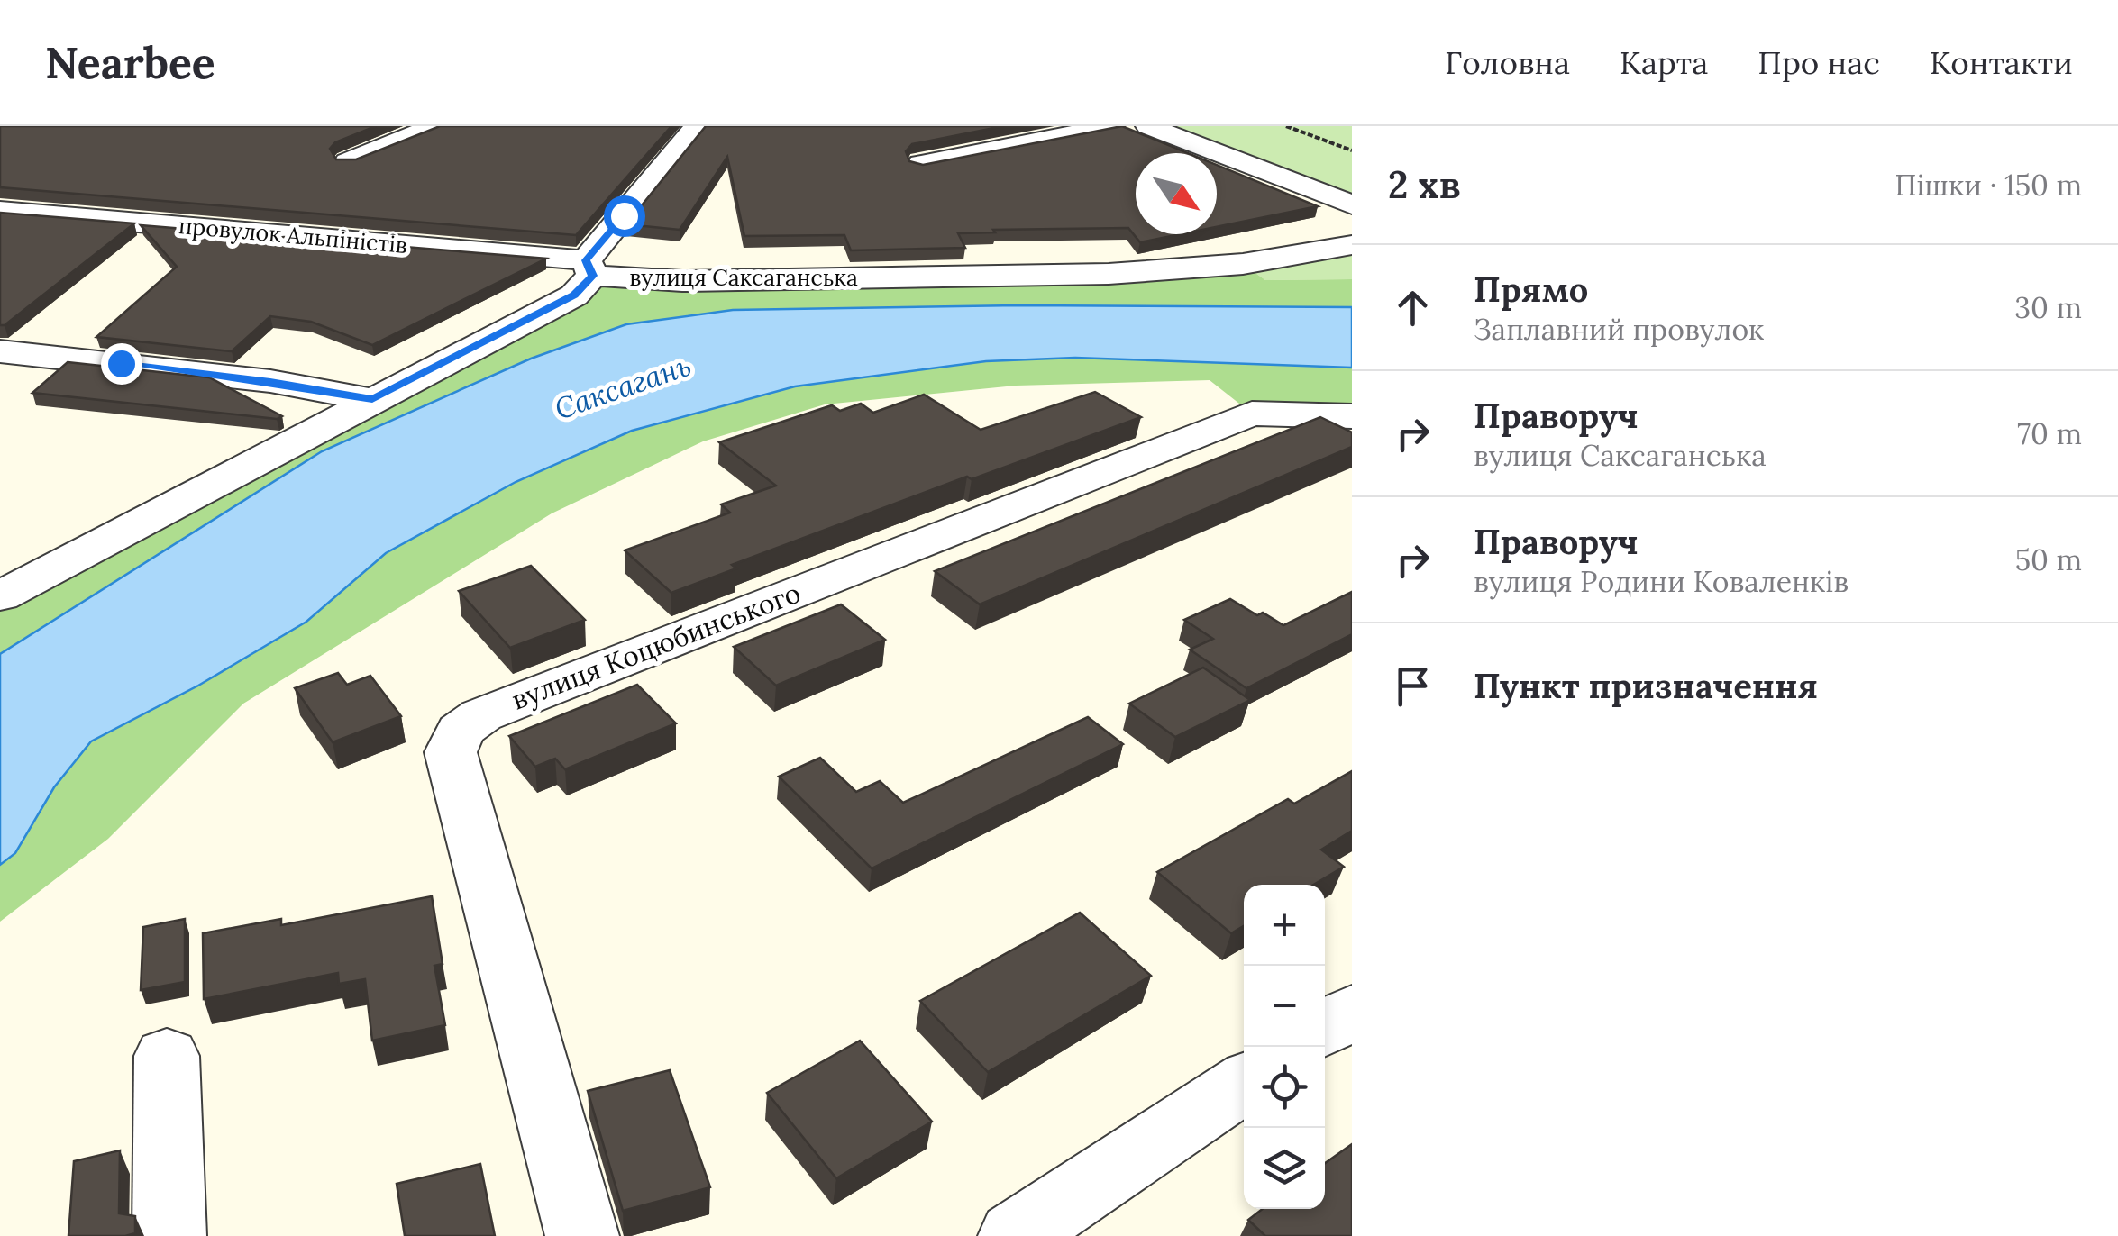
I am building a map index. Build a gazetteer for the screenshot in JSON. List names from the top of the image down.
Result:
{
  "streets": {
    "street": ["провулок Альпіністів", "вулиця Саксаганська", "вулиця Коцюбинського"]
  },
  "crossings": [
    ["провулок Альпіністів", "вулиця Саксаганська"]
  ],
  "water": ["Саксагань"],
  "north": "bottom right",
  "page": {
    "header": "Nearbee",
    "nav": [
      "Головна",
      "Карта",
      "Про нас",
      "Контакти"
    ],
    "heading": ["2 хв", "Пішки · 150 m"],
    "list": [
      ["Прямо", "Заплавний провулок", "30 m"],
      ["Праворуч", "вулиця Саксаганська", "70 m"],
      ["Праворуч", "вулиця Родини Коваленків", "50 m"],
      "Пункт призначення"
    ],
    "map_buttons": ["+", "−"]
  }
}
